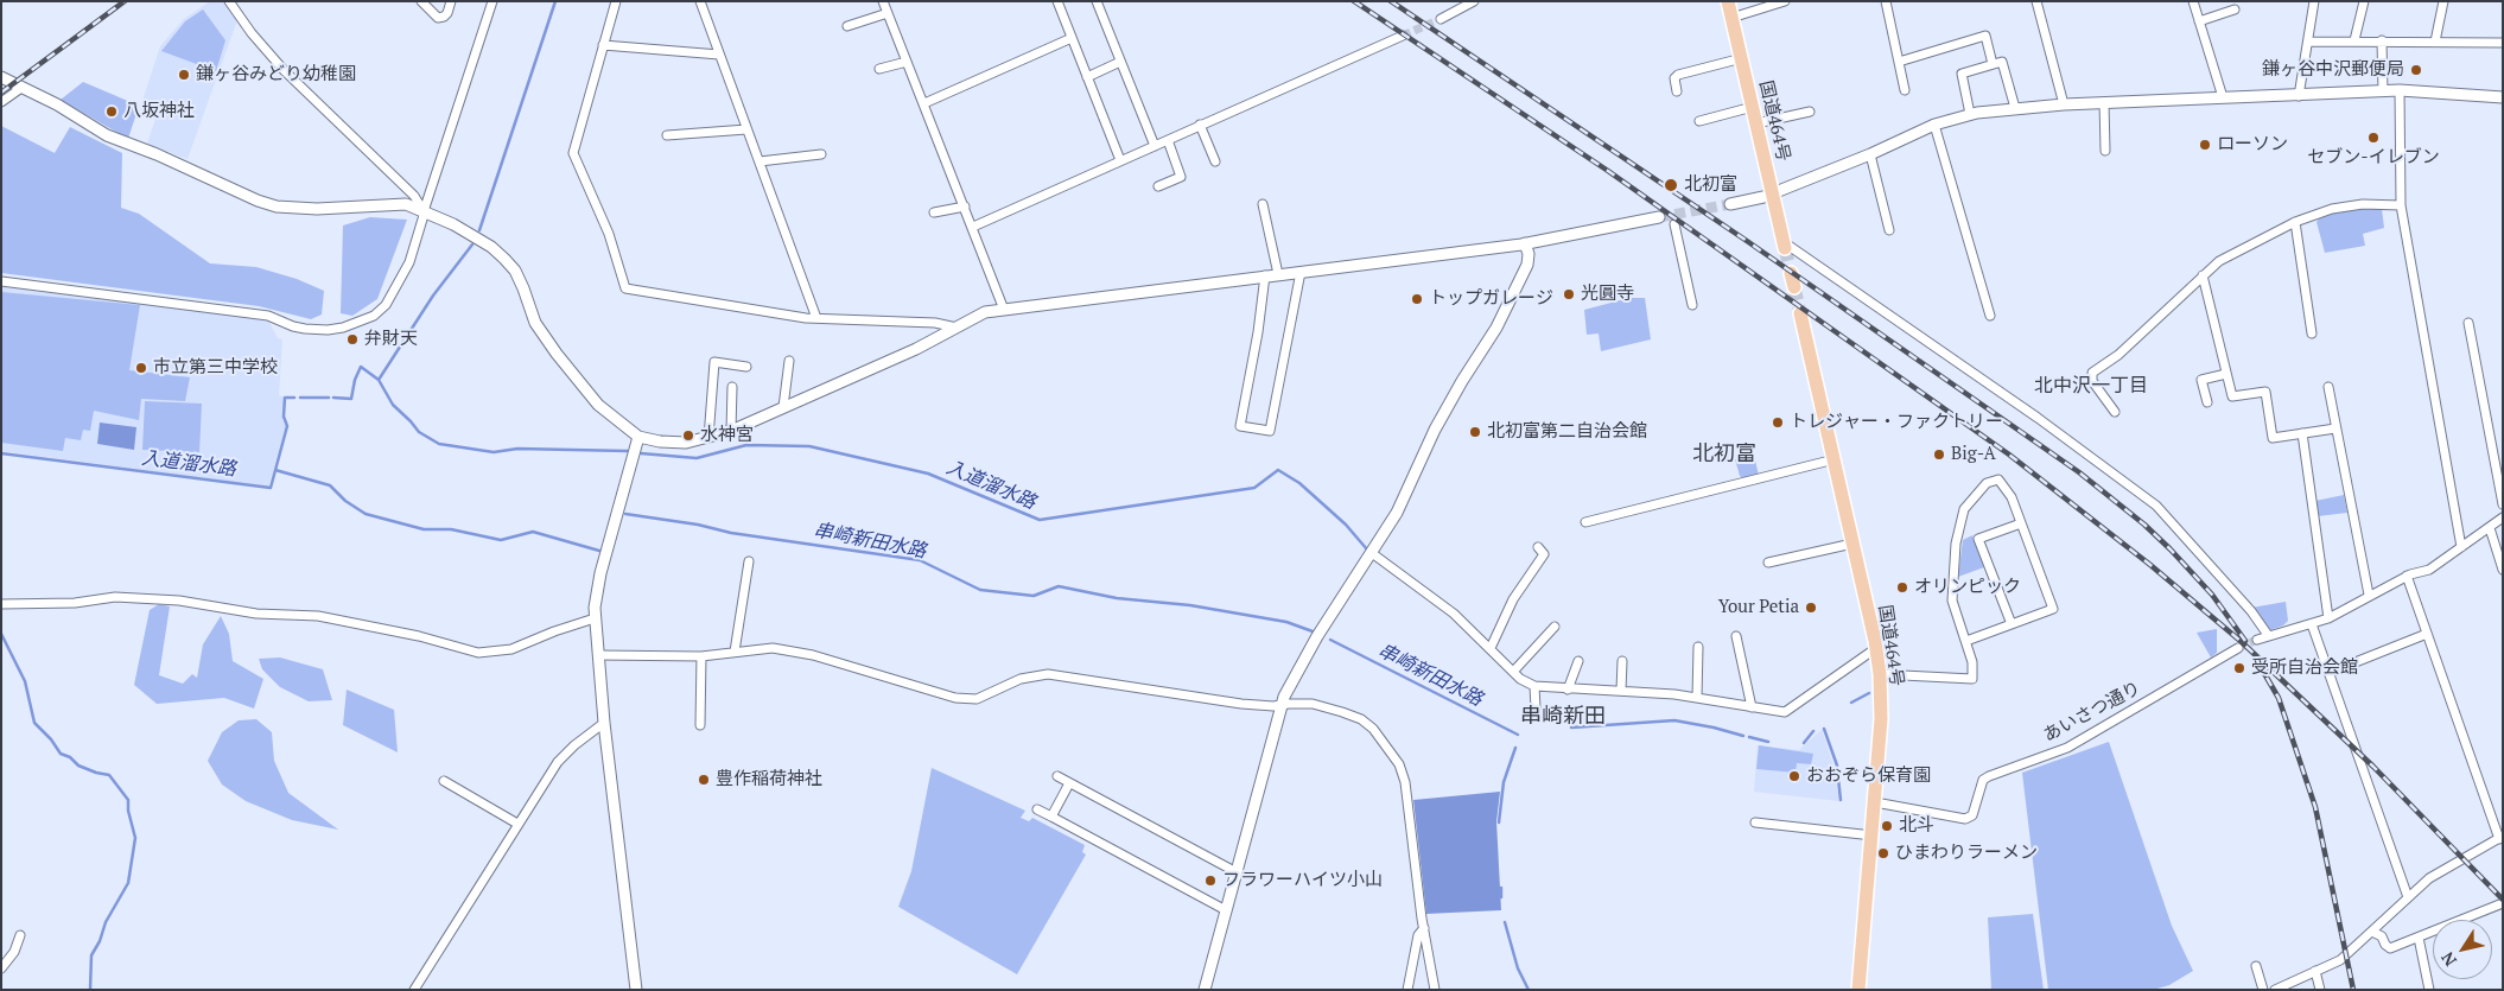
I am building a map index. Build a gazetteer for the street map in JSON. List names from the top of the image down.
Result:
{
  "streets": {
    "highway": ["国道464号"],
    "street": ["あいさつ通り"]
  },
  "crossings": [
    ["国道464号", "あいさつ通り"]
  ],
  "districts": ["北中沢一丁目", "北初富", "串崎新田"],
  "water": ["入道溜水路", "串崎新田水路"],
  "places": [
    "鎌ヶ谷中沢郵便局",
    "鎌ヶ谷みどり幼稚園",
    "八坂神社",
    "セブン-イレブン",
    "ローソン",
    "北初富",
    "光圓寺",
    "トップガレージ",
    "弁財天",
    "市立第三中学校",
    "トレジャー・ファクトリー",
    "北初富第二自治会館",
    "水神宮",
    "Big-A",
    "オリンピック",
    "Your Petia",
    "受所自治会館",
    "おおぞら保育園",
    "豊作稲荷神社",
    "北斗",
    "ひまわりラーメン",
    "フラワーハイツ小山"
  ],
  "north": "bottom left"
}
